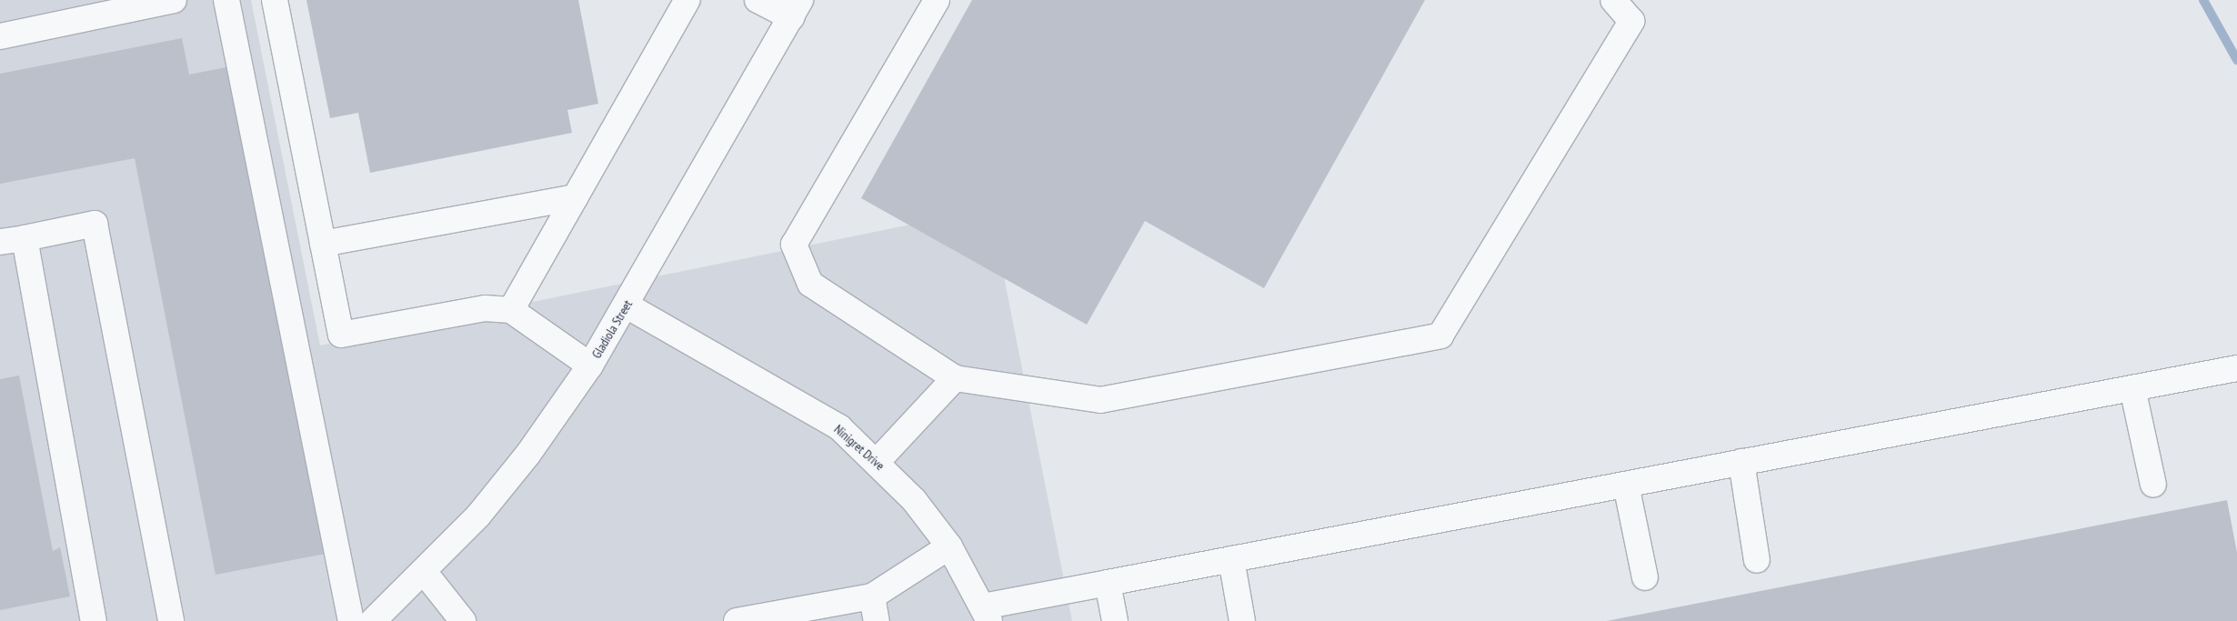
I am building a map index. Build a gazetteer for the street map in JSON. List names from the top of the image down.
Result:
{
  "streets": {
    "street": ["Gladiola Street", "Ninigret Drive"]
  },
  "crossings": [
    ["Gladiola Street", "Ninigret Drive"]
  ]
}
